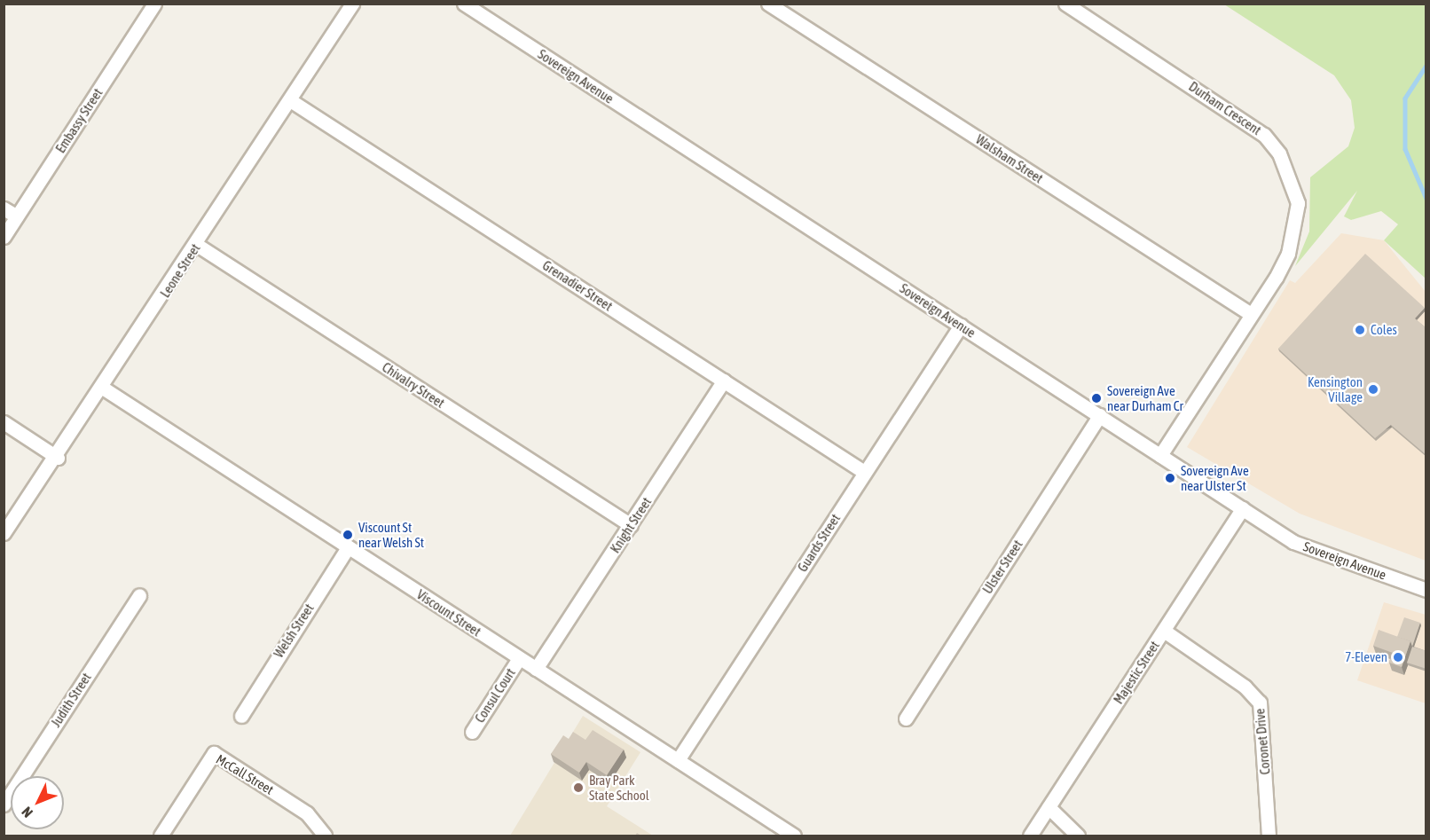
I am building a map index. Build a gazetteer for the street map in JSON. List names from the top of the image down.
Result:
{
  "streets": {
    "street": [
      "Sovereign Avenue",
      "Durham Crescent",
      "Embassy Street",
      "Walsham Street",
      "Leone Street",
      "Grenadier Street",
      "Chivalry Street",
      "Knight Street",
      "Guards Street",
      "Ulster Street",
      "Viscount Street",
      "Welsh Street",
      "Majestic Street",
      "Consul Court",
      "Judith Street",
      "Coronet Drive",
      "McCall Street"
    ]
  },
  "crossings": [
    ["Sovereign Avenue", "Durham Crescent"],
    ["Sovereign Avenue", "Guards Street"],
    ["Sovereign Avenue", "Ulster Street"],
    ["Sovereign Avenue", "Majestic Street"],
    ["Durham Crescent", "Walsham Street"],
    ["Leone Street", "Grenadier Street"],
    ["Leone Street", "Chivalry Street"],
    ["Leone Street", "Viscount Street"],
    ["Grenadier Street", "Knight Street"],
    ["Grenadier Street", "Guards Street"],
    ["Chivalry Street", "Knight Street"],
    ["Knight Street", "Viscount Street"],
    ["Guards Street", "Viscount Street"],
    ["Viscount Street", "Welsh Street"],
    ["Viscount Street", "Consul Court"],
    ["Majestic Street", "Coronet Drive"]
  ],
  "places": [
    "Coles",
    "Kensington Village",
    "Sovereign Ave near Durham Cr",
    "Sovereign Ave near Ulster St",
    "Viscount St near Welsh St",
    "7-Eleven",
    "Bray Park State School"
  ],
  "north": "bottom left"
}
